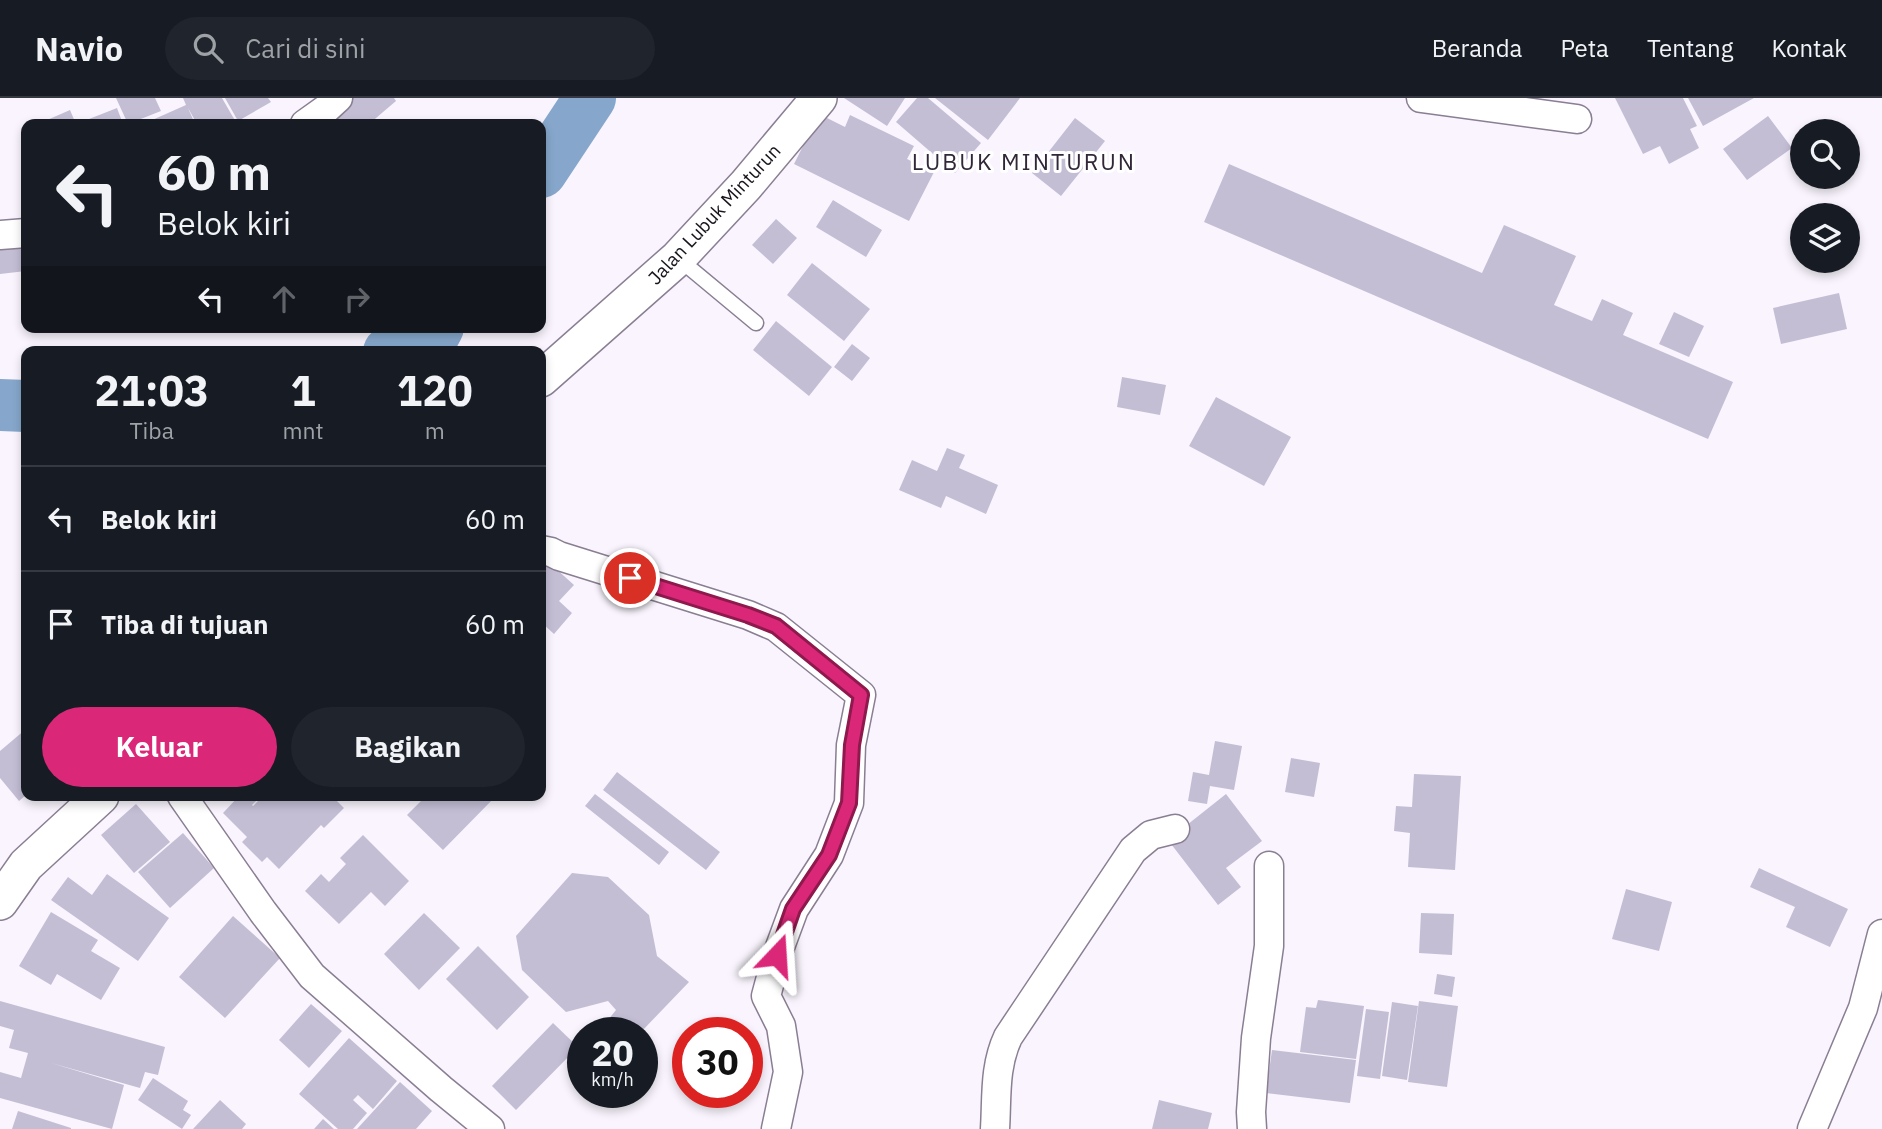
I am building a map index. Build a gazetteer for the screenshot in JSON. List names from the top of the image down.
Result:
{
  "streets": {
    "street": ["Jalan Lubuk Minturun"]
  },
  "districts": ["LUBUK MINTURUN"],
  "page": {
    "header": "Navio",
    "search": "Cari di sini",
    "nav": [
      "Beranda",
      "Peta",
      "Tentang",
      "Kontak"
    ],
    "turn": ["60 m", "Belok kiri"],
    "eta": [
      "21:03",
      "Tiba",
      "1",
      "mnt",
      "120",
      "m"
    ],
    "list": [
      {
        "name": "Belok kiri",
        "value": "60 m"
      },
      {
        "name": "Tiba di tujuan",
        "value": "60 m"
      }
    ],
    "buttons": ["Keluar", "Bagikan"],
    "speed": "20 km/h",
    "limit": "30"
  }
}
